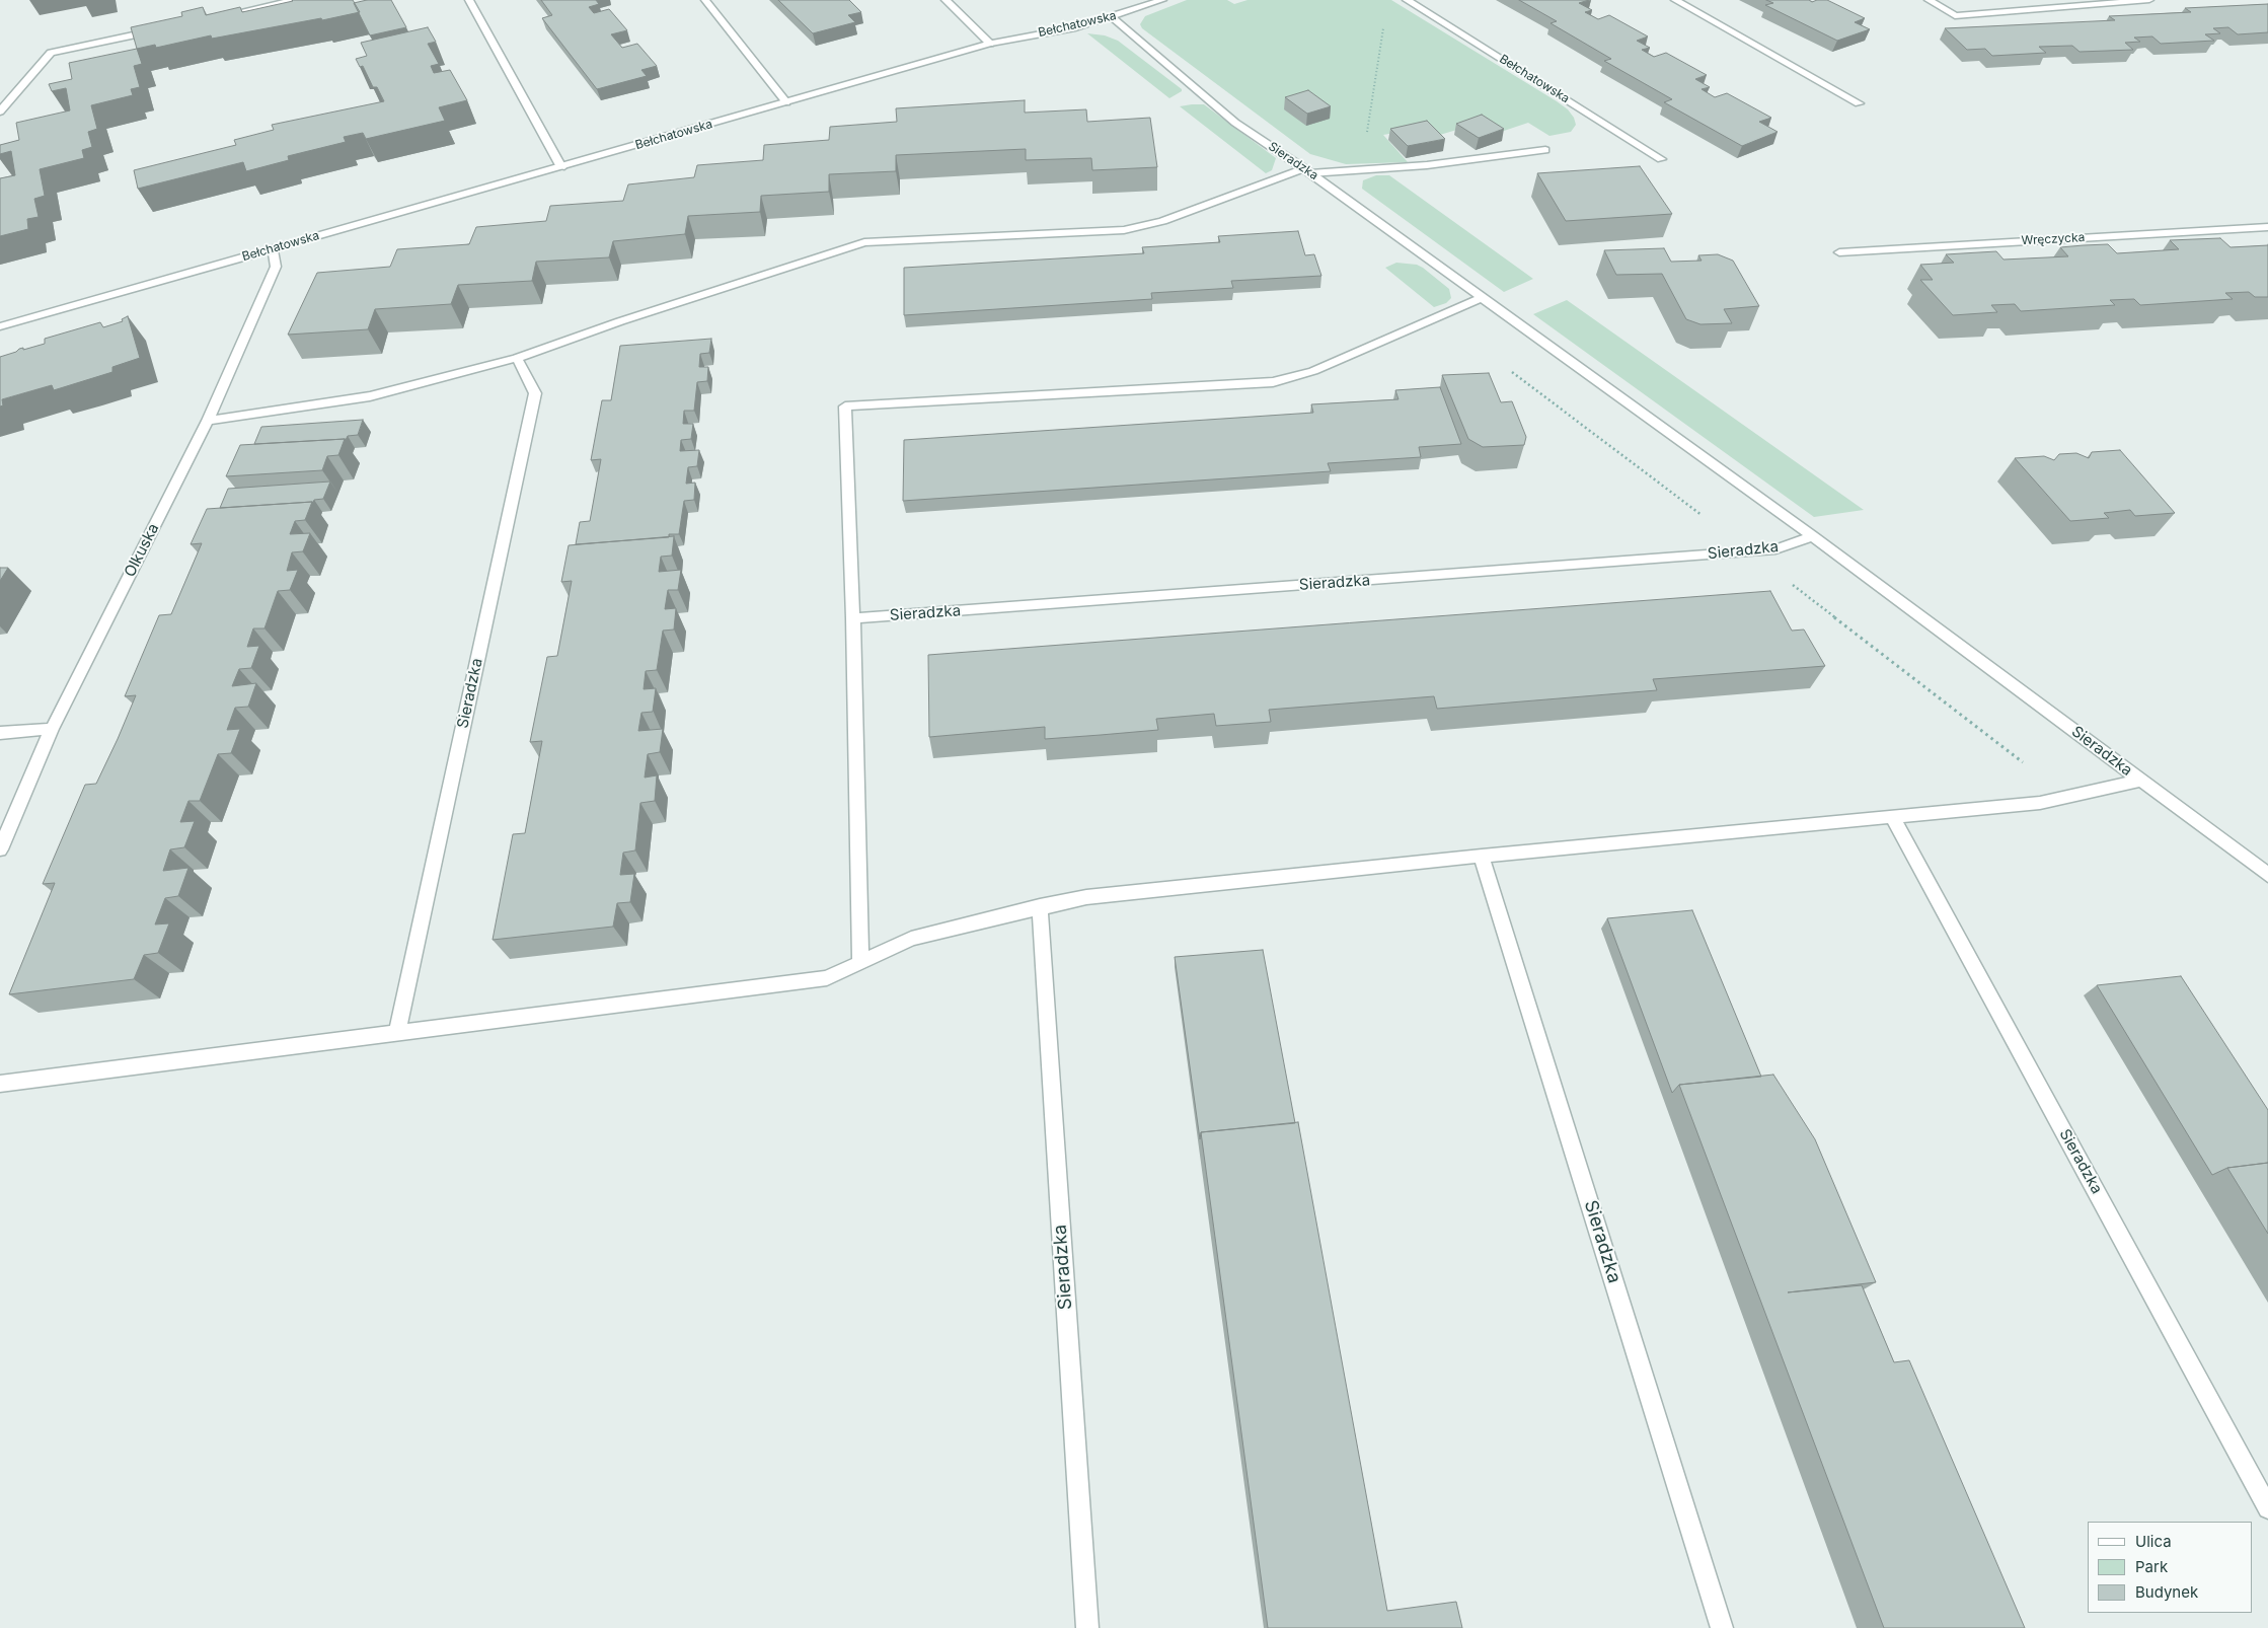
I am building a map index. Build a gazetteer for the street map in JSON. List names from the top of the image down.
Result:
{
  "streets": {
    "street": [
      "Bełchatowska",
      "Sieradzka",
      "Wręczycka",
      "Olkuska"
    ]
  },
  "crossings": [
    ["Bełchatowska", "Sieradzka"],
    ["Bełchatowska", "Olkuska"]
  ],
  "legend": ["Ulica", "Park", "Budynek"]
}
